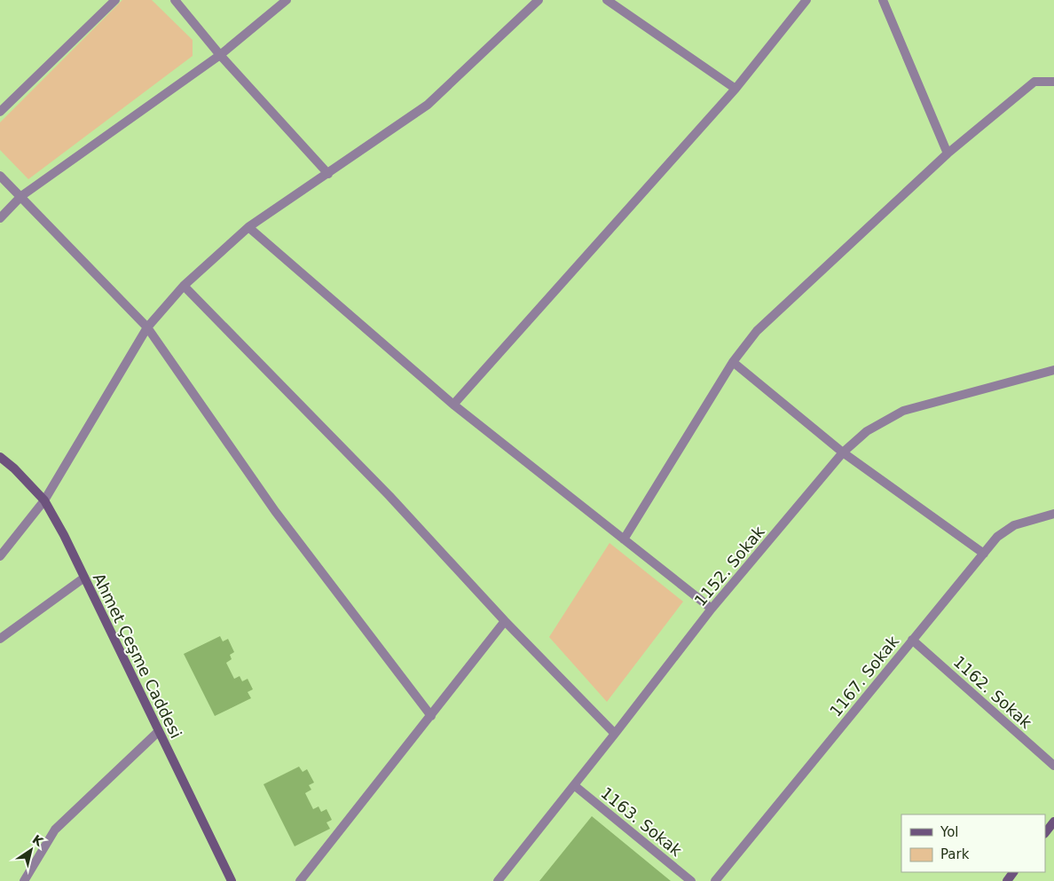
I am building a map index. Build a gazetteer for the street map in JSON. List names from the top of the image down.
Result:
{
  "streets": {
    "street": [
      "1152. Sokak",
      "Ahmet Çeşme Caddesi",
      "1167. Sokak",
      "1162. Sokak",
      "1163. Sokak"
    ]
  },
  "crossings": [
    ["1152. Sokak", "1163. Sokak"],
    ["1167. Sokak", "1162. Sokak"]
  ],
  "legend": ["Yol", "Park"],
  "north": "top right"
}
